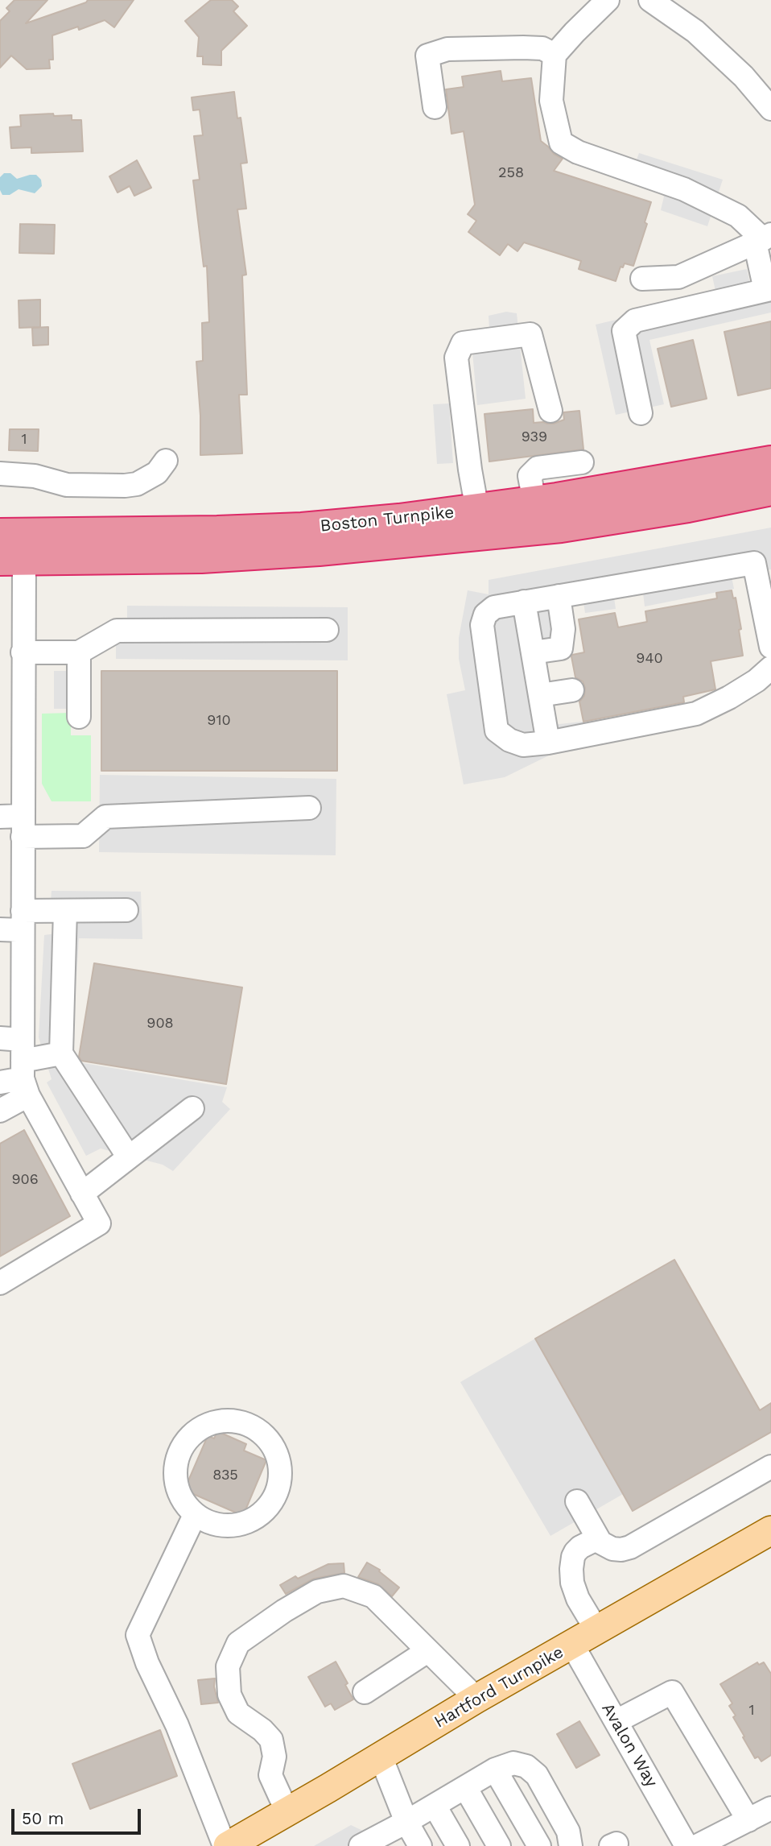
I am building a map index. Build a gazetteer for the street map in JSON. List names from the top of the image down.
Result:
{
  "streets": {
    "highway": ["Boston Turnpike"],
    "main road": ["Hartford Turnpike"],
    "street": ["Avalon Way"]
  },
  "crossings": [
    ["Hartford Turnpike", "Avalon Way"]
  ],
  "house_numbers": [
    "258",
    "939",
    "1",
    "940",
    "910",
    "908",
    "906",
    "835",
    "1"
  ],
  "scale_bar": "50 m"
}
